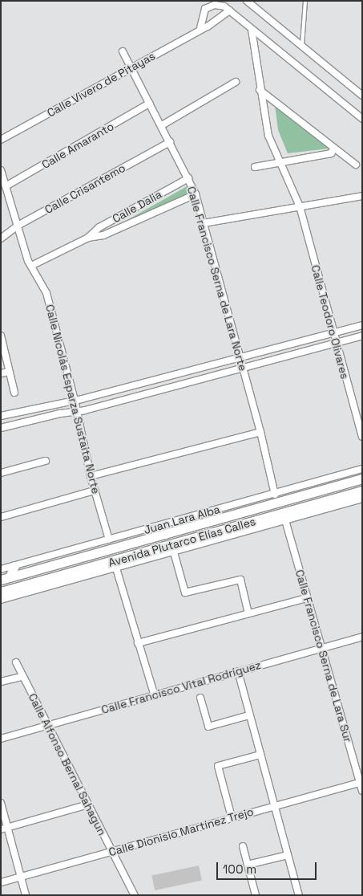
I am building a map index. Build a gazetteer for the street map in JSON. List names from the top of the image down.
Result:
{
  "streets": {
    "main road": ["Avenida Plutarco Elías Calles"],
    "street": [
      "Calle Vivero de Pitayas",
      "Calle Amaranto",
      "Calle Crisantemo",
      "Calle Dalia",
      "Calle Francisco Serna de Lara Norte",
      "Calle Teodoro Olivares",
      "Calle Nicolás Esparza Sustaita Norte",
      "Juan Lara Alba",
      "Calle Francisco Serna de Lara Sur",
      "Calle Francisco Vital Rodríguez",
      "Calle Alfonso Bernal Sahagun",
      "Calle Dionisio Martínez Trejo"
    ]
  },
  "crossings": [
    ["Calle Vivero de Pitayas", "Calle Francisco Serna de Lara Norte"],
    ["Calle Amaranto", "Calle Francisco Serna de Lara Norte"],
    ["Calle Amaranto", "Calle Nicolás Esparza Sustaita Norte"],
    ["Calle Crisantemo", "Calle Francisco Serna de Lara Norte"],
    ["Calle Crisantemo", "Calle Nicolás Esparza Sustaita Norte"],
    ["Calle Dalia", "Calle Francisco Serna de Lara Norte"],
    ["Calle Dalia", "Calle Nicolás Esparza Sustaita Norte"],
    ["Calle Francisco Serna de Lara Norte", "Juan Lara Alba"],
    ["Calle Nicolás Esparza Sustaita Norte", "Juan Lara Alba"],
    ["Calle Francisco Serna de Lara Sur", "Calle Francisco Vital Rodríguez"],
    ["Calle Francisco Serna de Lara Sur", "Calle Dionisio Martínez Trejo"],
    ["Calle Francisco Vital Rodríguez", "Calle Alfonso Bernal Sahagun"],
    ["Calle Alfonso Bernal Sahagun", "Calle Dionisio Martínez Trejo"]
  ],
  "scale_bar": "100 m"
}
